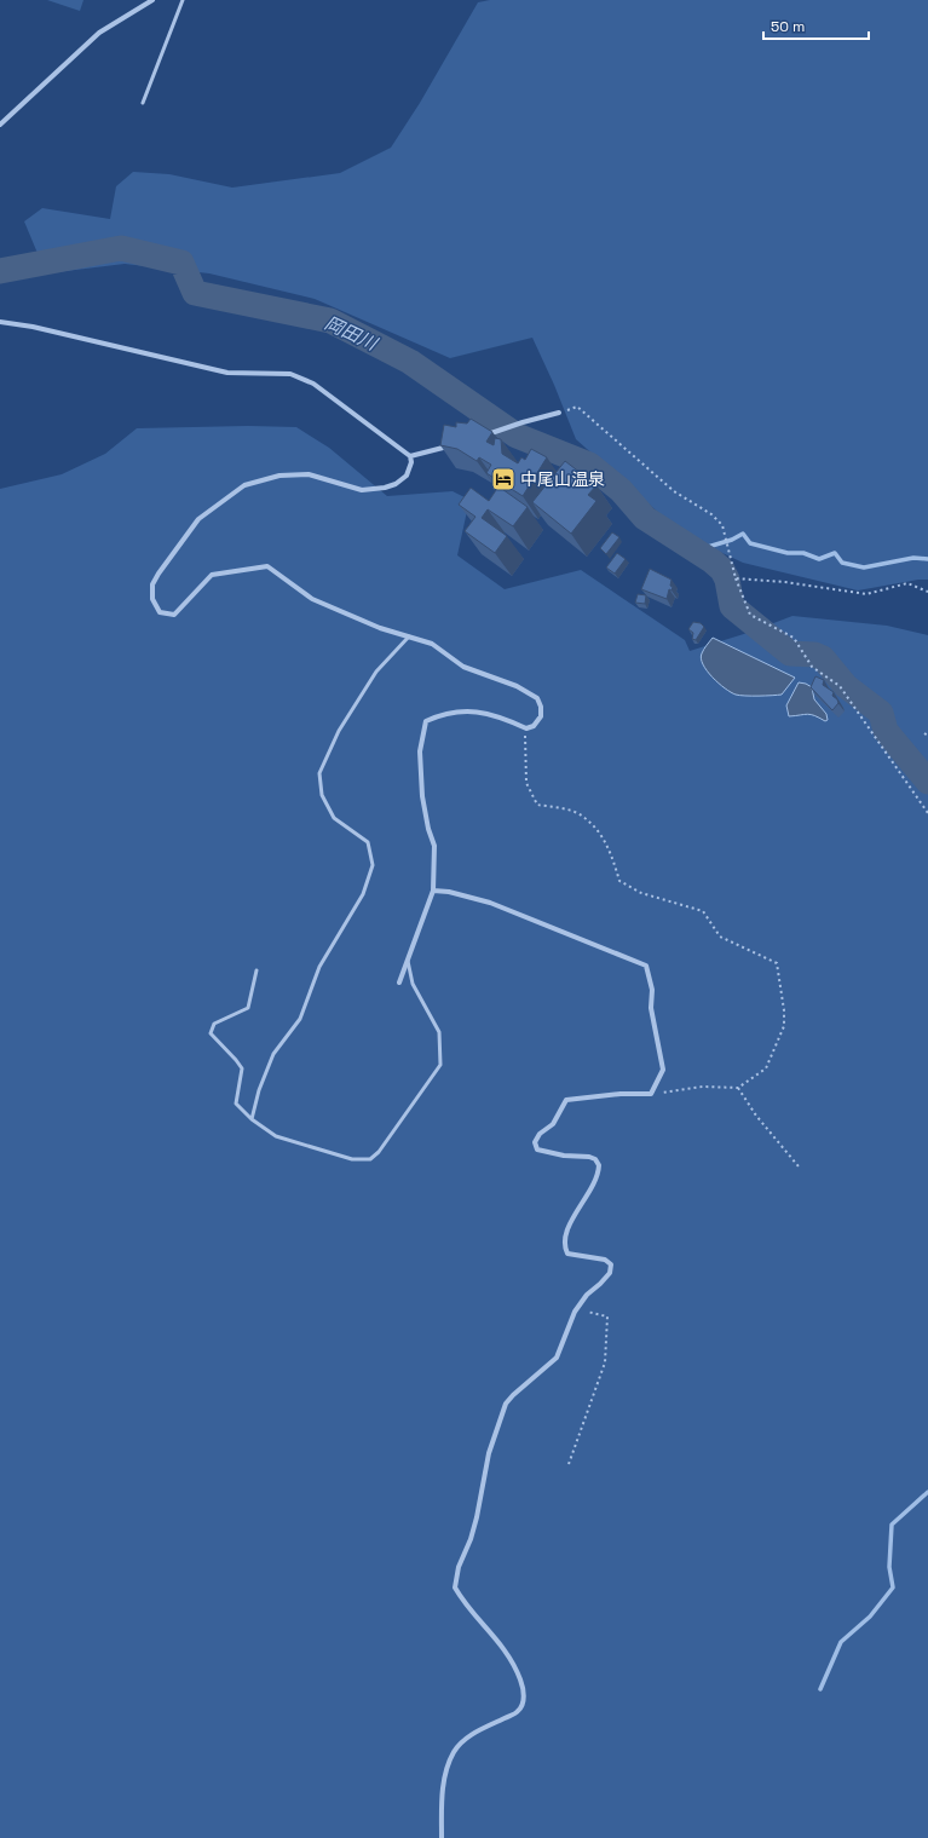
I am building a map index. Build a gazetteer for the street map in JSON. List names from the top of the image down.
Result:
{
  "water": ["岡田川"],
  "places": {
    "hotel": ["中尾山温泉"]
  },
  "scale_bar": "50 m"
}
